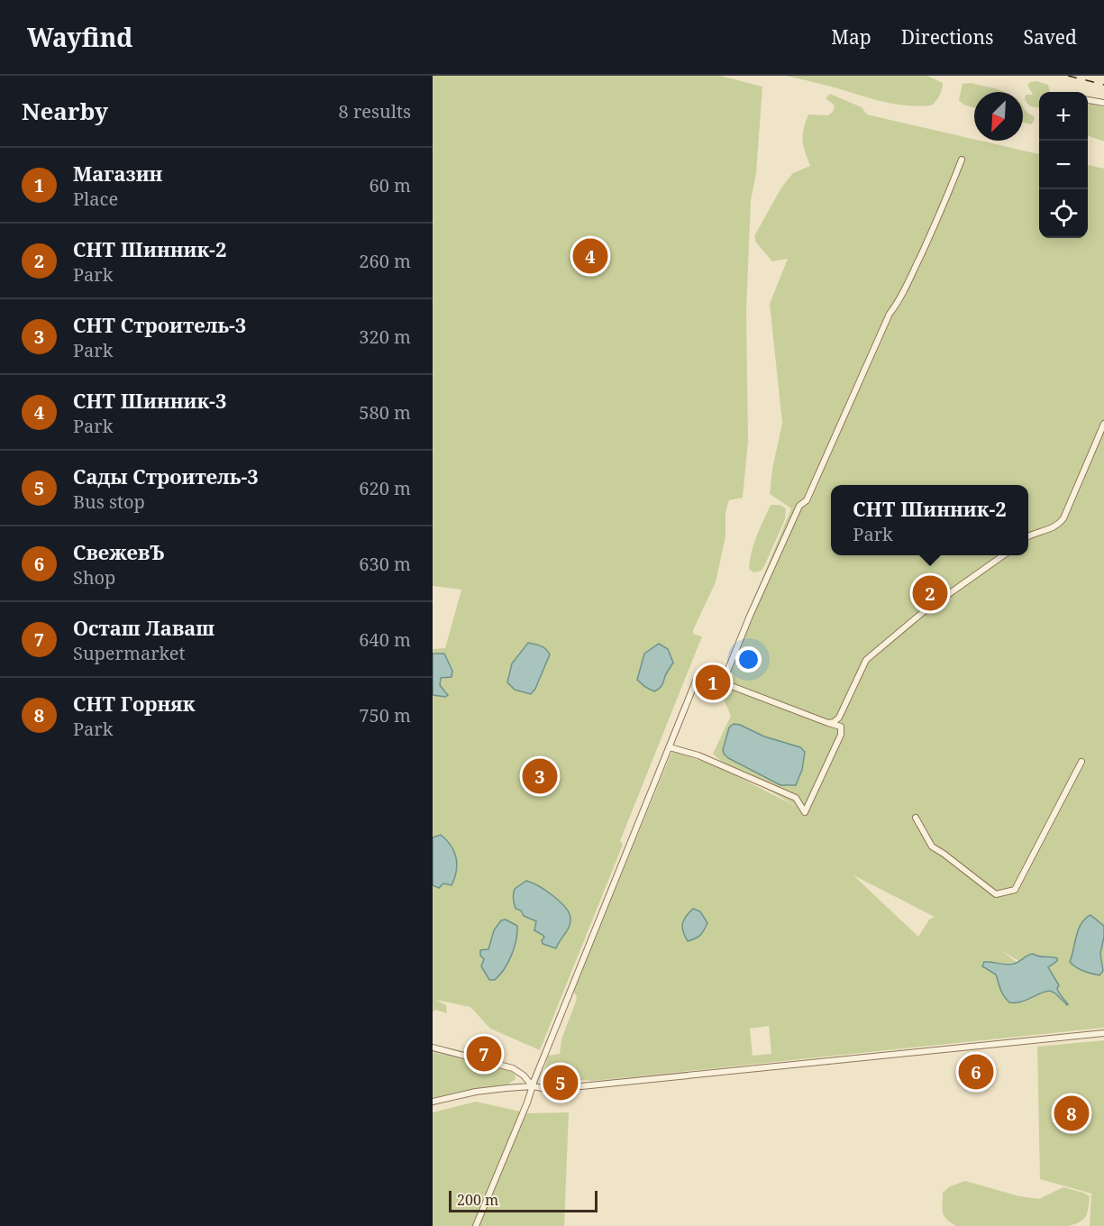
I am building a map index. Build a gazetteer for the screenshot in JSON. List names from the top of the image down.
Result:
{
  "scale_bar": "200 m",
  "north": "bottom left",
  "page": {
    "header": "Wayfind",
    "nav": ["Map", "Directions", "Saved"],
    "heading": ["Nearby", "8 results"],
    "map_buttons": ["+", "−"],
    "list": [
      {
        "mark": "1",
        "name": "Магазин",
        "note": "Place",
        "value": "60 m"
      },
      {
        "mark": "2",
        "name": "СНТ Шинник-2",
        "note": "Park",
        "value": "260 m"
      },
      {
        "mark": "3",
        "name": "СНТ Строитель-3",
        "note": "Park",
        "value": "320 m"
      },
      {
        "mark": "4",
        "name": "СНТ Шинник-3",
        "note": "Park",
        "value": "580 m"
      },
      {
        "mark": "5",
        "name": "Сады Строитель-3",
        "note": "Bus stop",
        "value": "620 m"
      },
      {
        "mark": "6",
        "name": "СвежевЪ",
        "note": "Shop",
        "value": "630 m"
      },
      {
        "mark": "7",
        "name": "Осташ Лаваш",
        "note": "Supermarket",
        "value": "640 m"
      },
      {
        "mark": "8",
        "name": "СНТ Горняк",
        "note": "Park",
        "value": "750 m"
      }
    ],
    "pins": [
      "4",
      "2",
      "1",
      "3",
      "7",
      "6",
      "5",
      "8"
    ],
    "popup": ["СНТ Шинник-2", "Park"],
    "scale": "200 m"
  }
}
